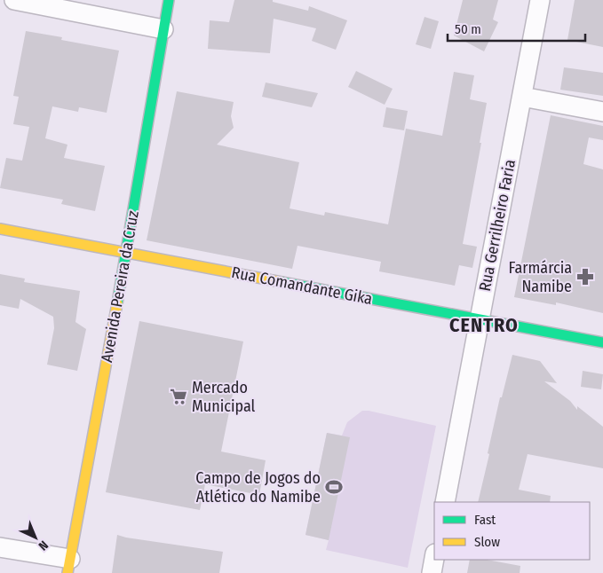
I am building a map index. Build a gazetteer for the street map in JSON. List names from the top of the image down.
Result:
{
  "streets": {
    "street": ["Rua Gerrilheiro Faria", "Rua Comandante Gika", "Avenida Pereira da Cruz"]
  },
  "crossings": [
    ["Rua Gerrilheiro Faria", "Rua Comandante Gika"],
    ["Rua Comandante Gika", "Avenida Pereira da Cruz"]
  ],
  "districts": ["CENTRO"],
  "places": {
    "pharmacy": ["Farmárcia Namibe"],
    "supermarket": ["Mercado Municipal"],
    "sports": ["Campo de Jogos do Atlético do Namibe"]
  },
  "legend": ["Fast", "Slow"],
  "scale_bar": "50 m",
  "north": "bottom right"
}
